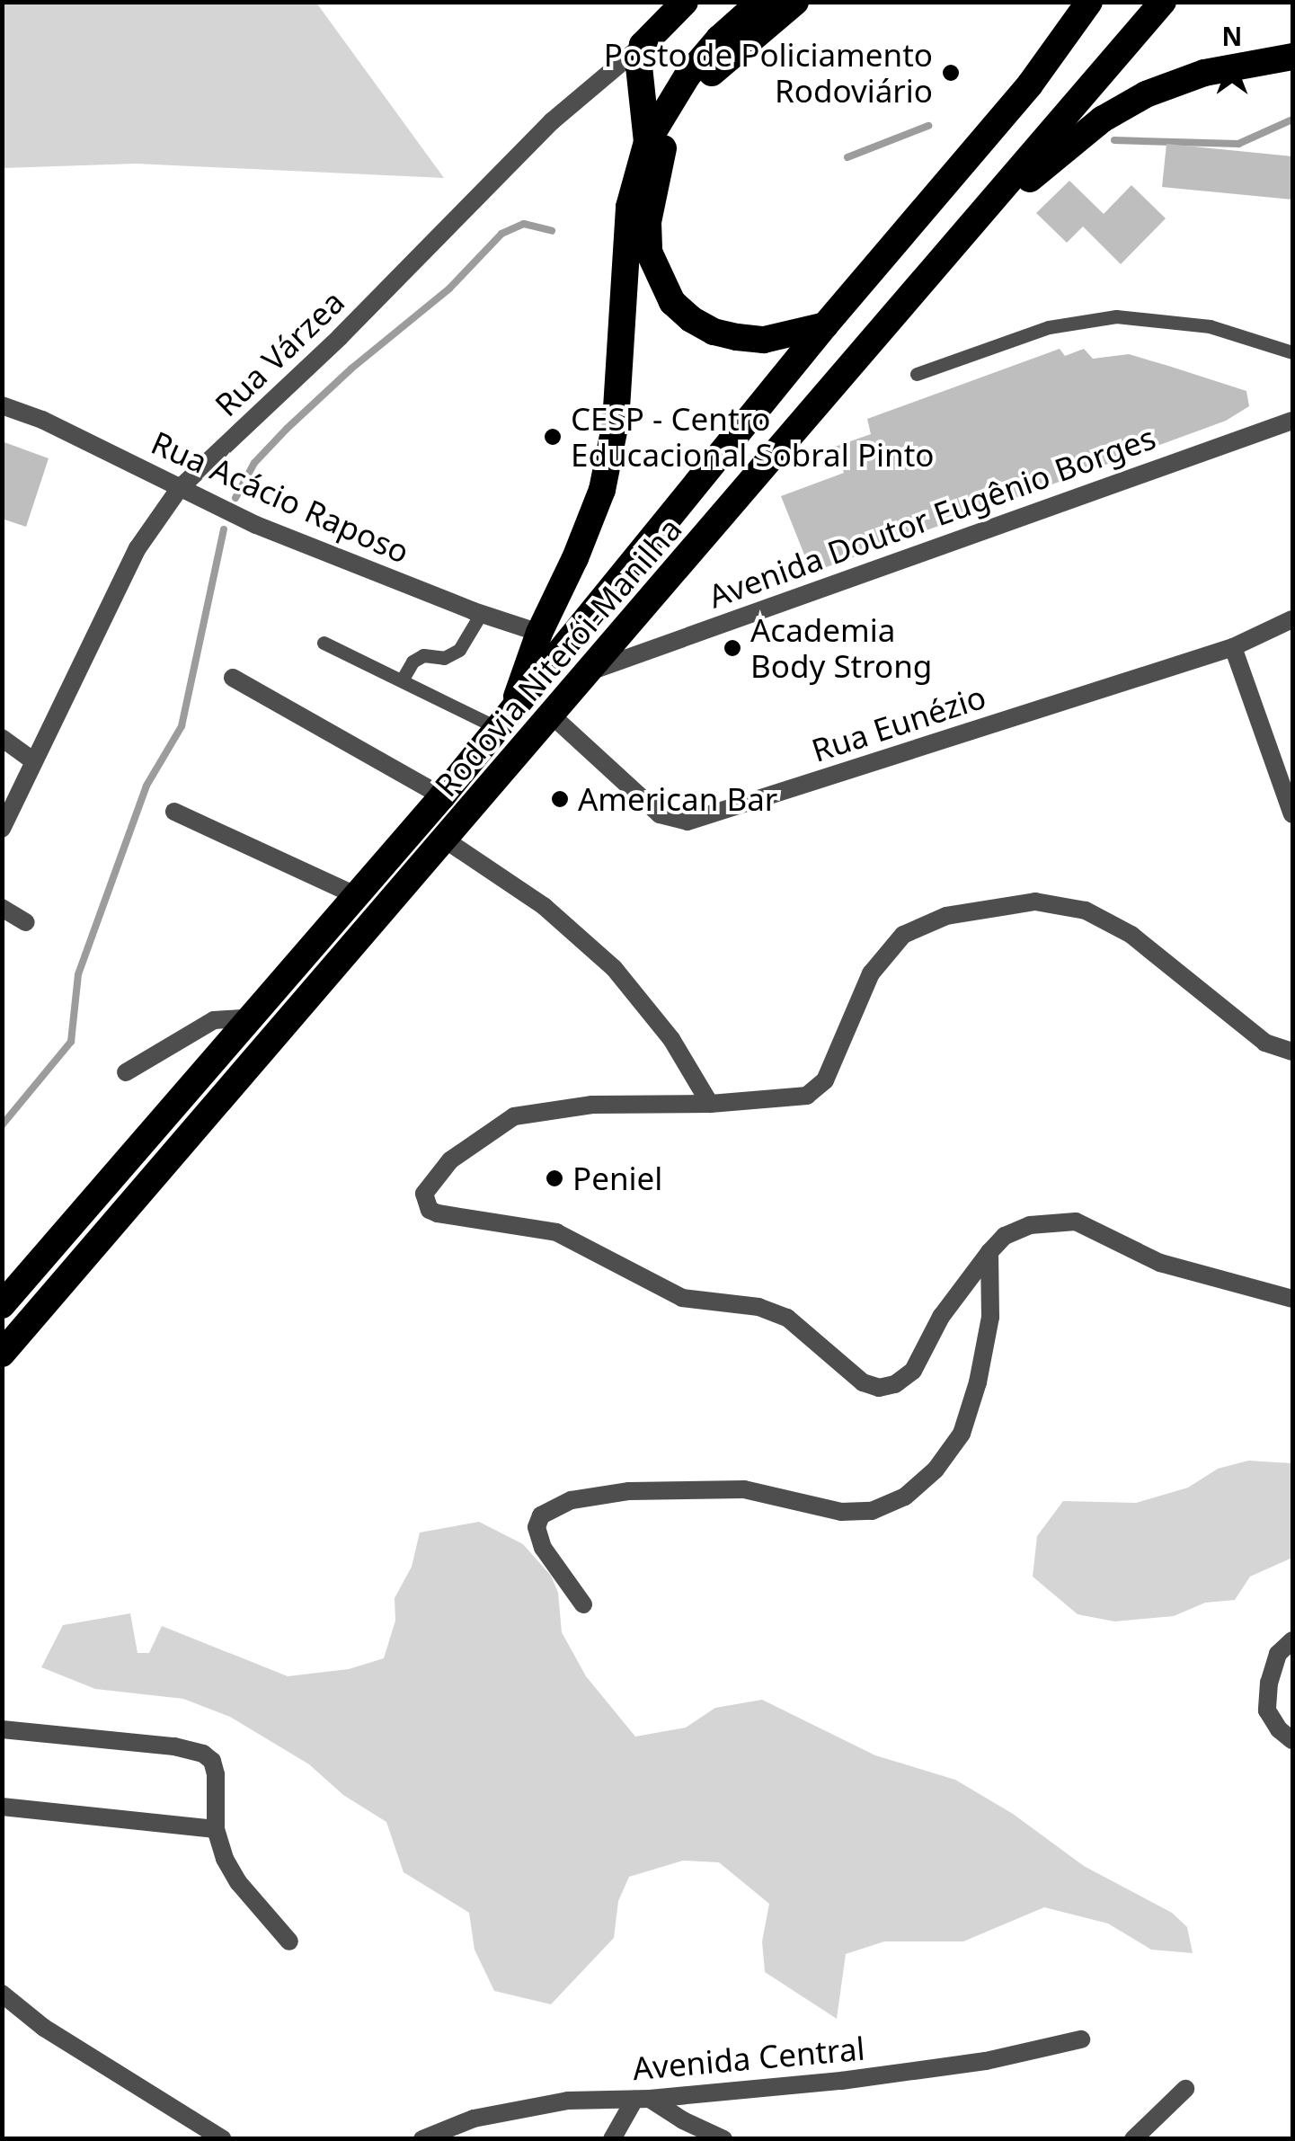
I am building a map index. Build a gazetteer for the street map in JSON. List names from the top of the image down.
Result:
{
  "streets": {
    "highway": ["Rodovia Niterói-Manilha"],
    "street": [
      "Rua Várzea",
      "Rua Acácio Raposo",
      "Avenida Doutor Eugênio Borges",
      "Rua Eunézio",
      "Avenida Central"
    ]
  },
  "crossings": [
    ["Rua Várzea", "Rua Acácio Raposo"],
    ["Avenida Doutor Eugênio Borges", "Rodovia Niterói-Manilha"],
    ["Rodovia Niterói-Manilha", "Rua Eunézio"]
  ],
  "places": [
    "Posto de Policiamento Rodoviário",
    "CESP - Centro Educacional Sobral Pinto",
    "Academia Body Strong",
    "American Bar",
    "Peniel"
  ],
  "north": "top"
}
